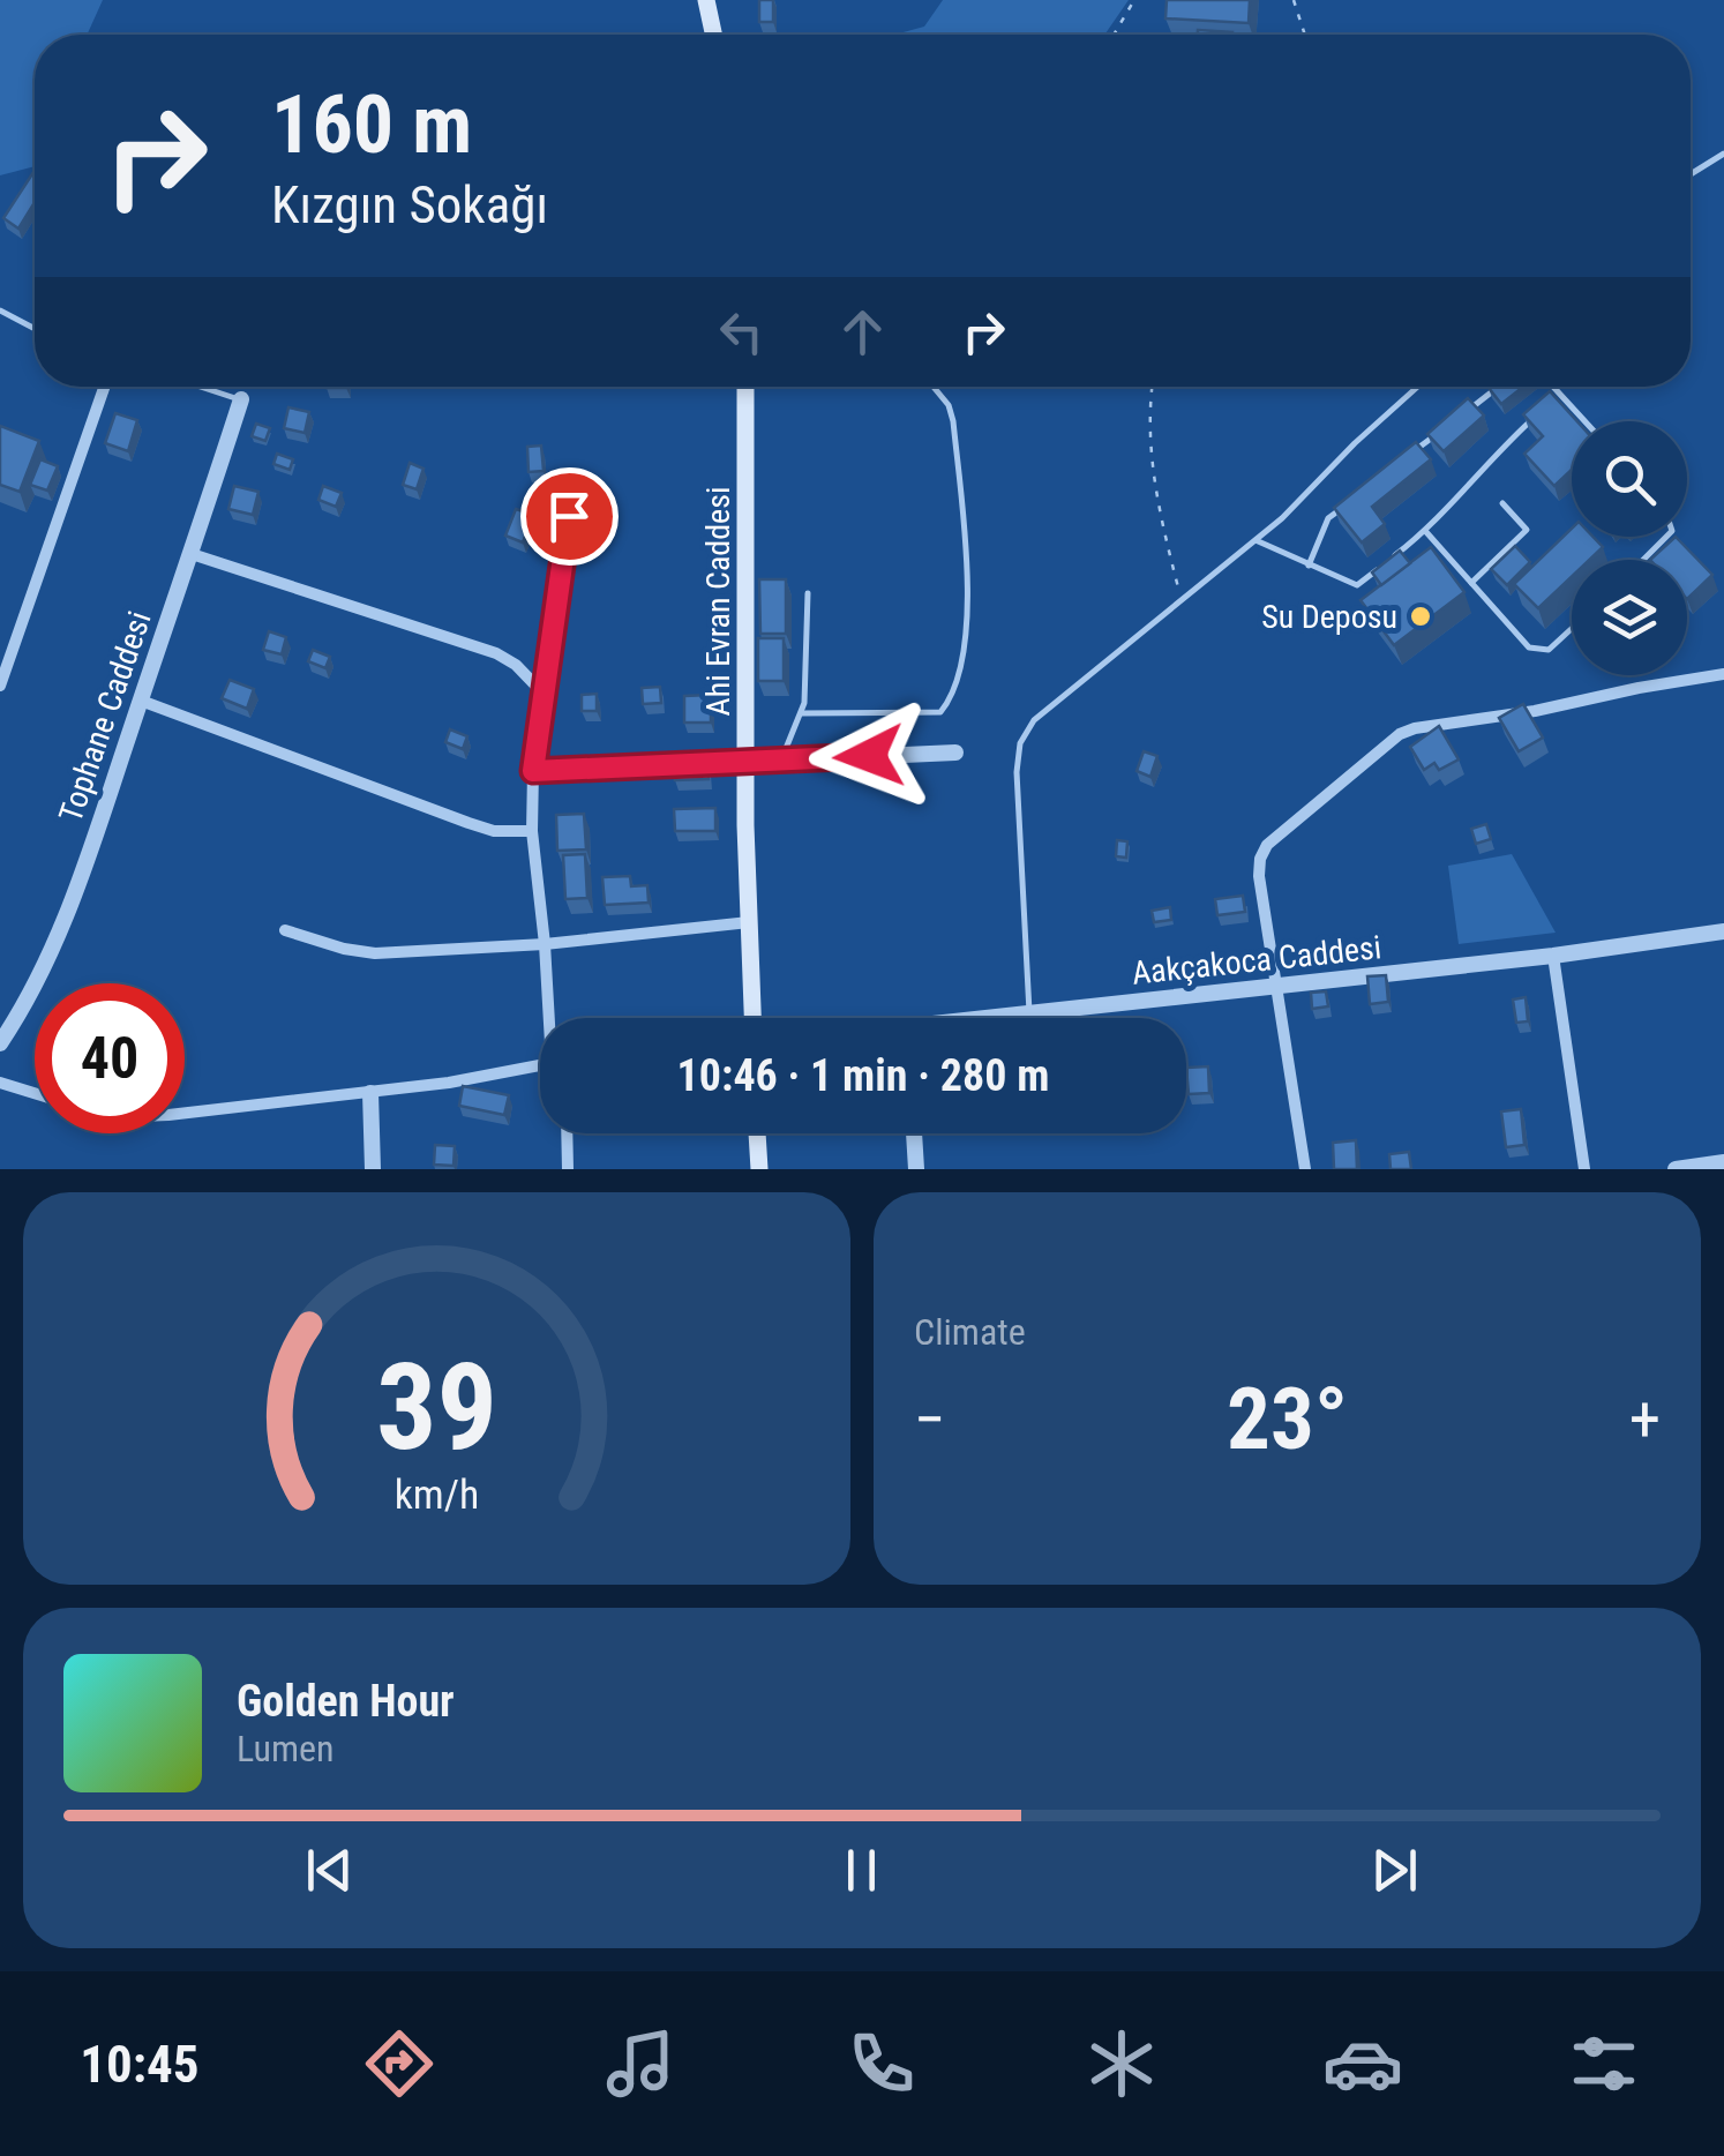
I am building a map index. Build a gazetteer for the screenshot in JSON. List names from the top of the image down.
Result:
{
  "streets": {
    "main road": ["Ahi Evran Caddesi"],
    "street": ["Tophane Caddesi", "Aakçakoca Caddesi"]
  },
  "places": ["Su Deposu"],
  "page": {
    "turn": ["160 m", "Kızgın Sokağı"],
    "limit": "40",
    "trip": "10:46 · 1 min · 280 m",
    "tile": "Climate",
    "heat": ["−", "23°", "+"],
    "song": ["Golden Hour", "Lumen"],
    "tabs": "10:45",
    "gauge": ["39", "km/h"]
  }
}
